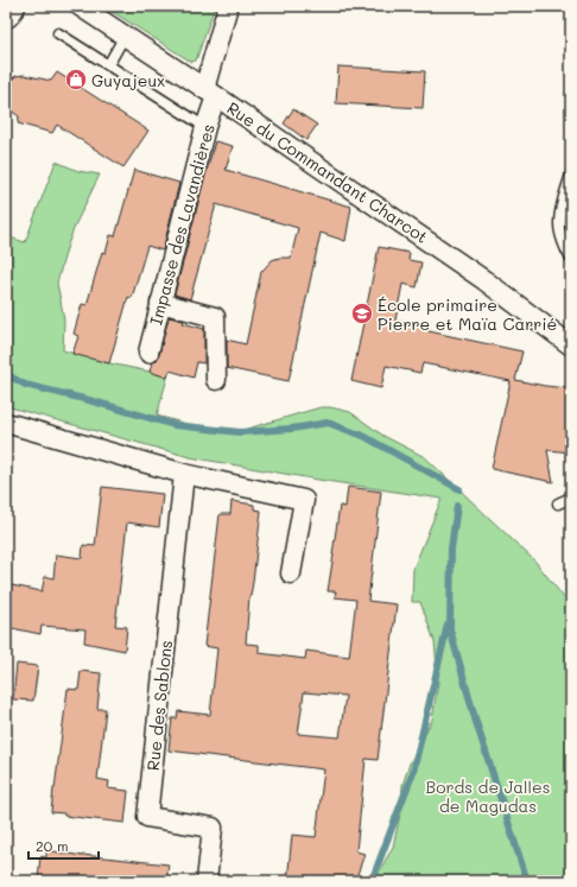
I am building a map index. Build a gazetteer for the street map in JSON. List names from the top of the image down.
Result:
{
  "streets": {
    "street": ["Rue du Commandant Charcot", "Impasse des Lavandières", "Rue des Sablons"]
  },
  "crossings": [
    ["Rue du Commandant Charcot", "Impasse des Lavandières"]
  ],
  "parks": ["Bords de Jalles de Magudas"],
  "places": {
    "shop": ["Guyajeux"],
    "school or university": ["École primaire Pierre et Maïa Carrié"]
  },
  "scale_bar": "20 m"
}
